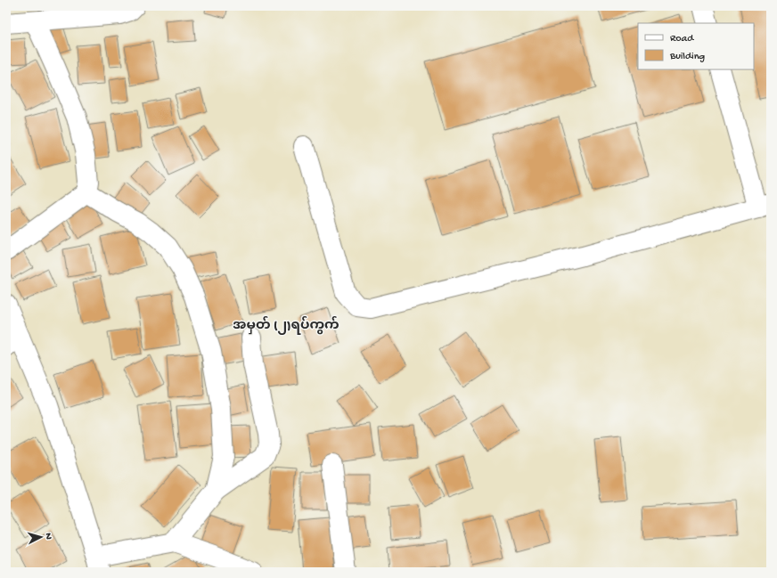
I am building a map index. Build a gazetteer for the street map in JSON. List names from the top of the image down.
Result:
{
  "districts": ["အမှတ် (၂)ရပ်ကွက်"],
  "legend": ["Road", "Building"],
  "north": "right"
}
